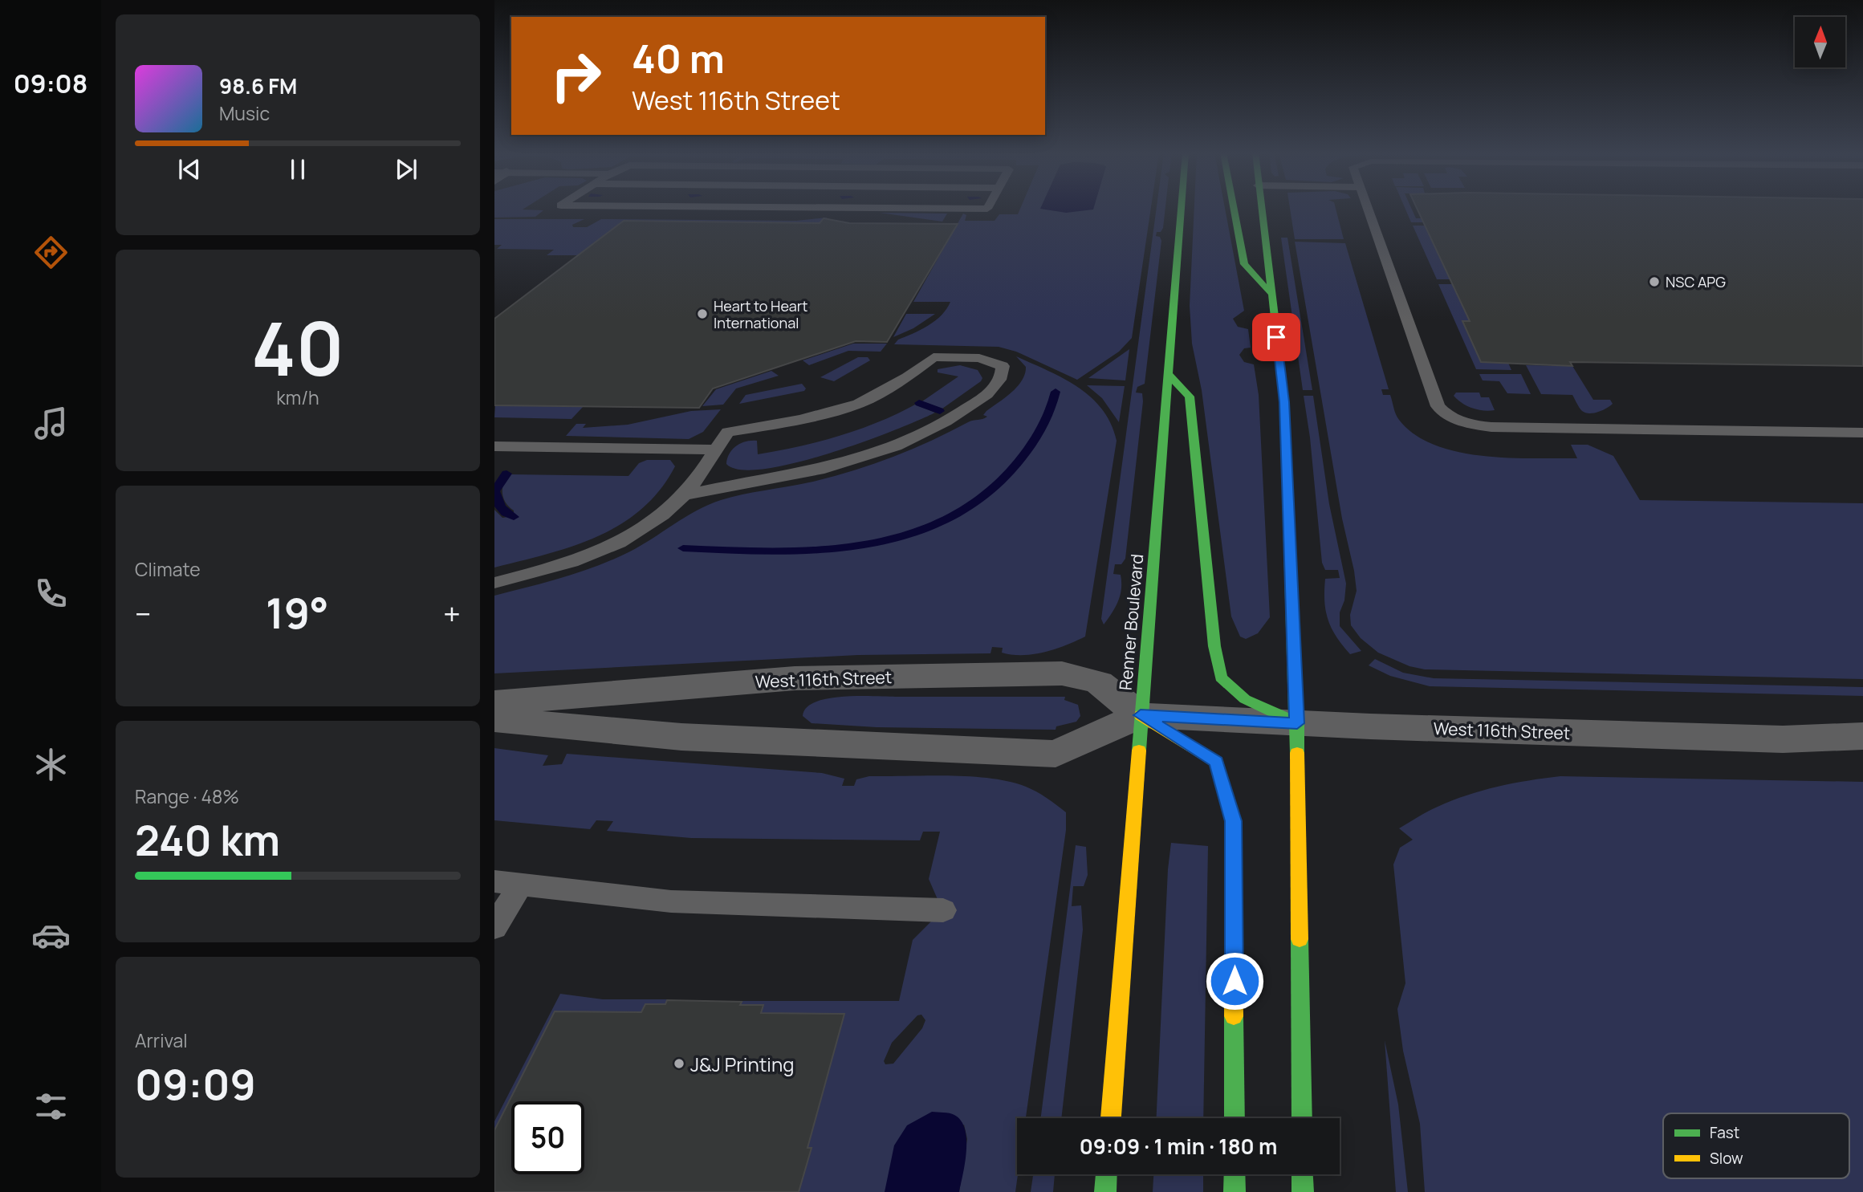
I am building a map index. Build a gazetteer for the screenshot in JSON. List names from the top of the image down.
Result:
{
  "streets": {
    "main road": ["Renner Boulevard"],
    "street": ["West 116th Street"]
  },
  "crossings": [
    ["Renner Boulevard", "West 116th Street"]
  ],
  "places": ["NSC APG", "Heart to Heart International", "J&J Printing"],
  "legend": ["Fast", "Slow"],
  "north": "top",
  "page": {
    "tabs": "09:08",
    "turn": ["40 m", "West 116th Street"],
    "song": ["98.6 FM", "Music"],
    "tile": [
      ["40", "km/h"],
      "Climate",
      ["Range · 48%", "240 km"],
      ["Arrival", "09:09"]
    ],
    "heat": ["−", "19°", "+"],
    "limit": "50",
    "trip": "09:09 · 1 min · 180 m"
  }
}
